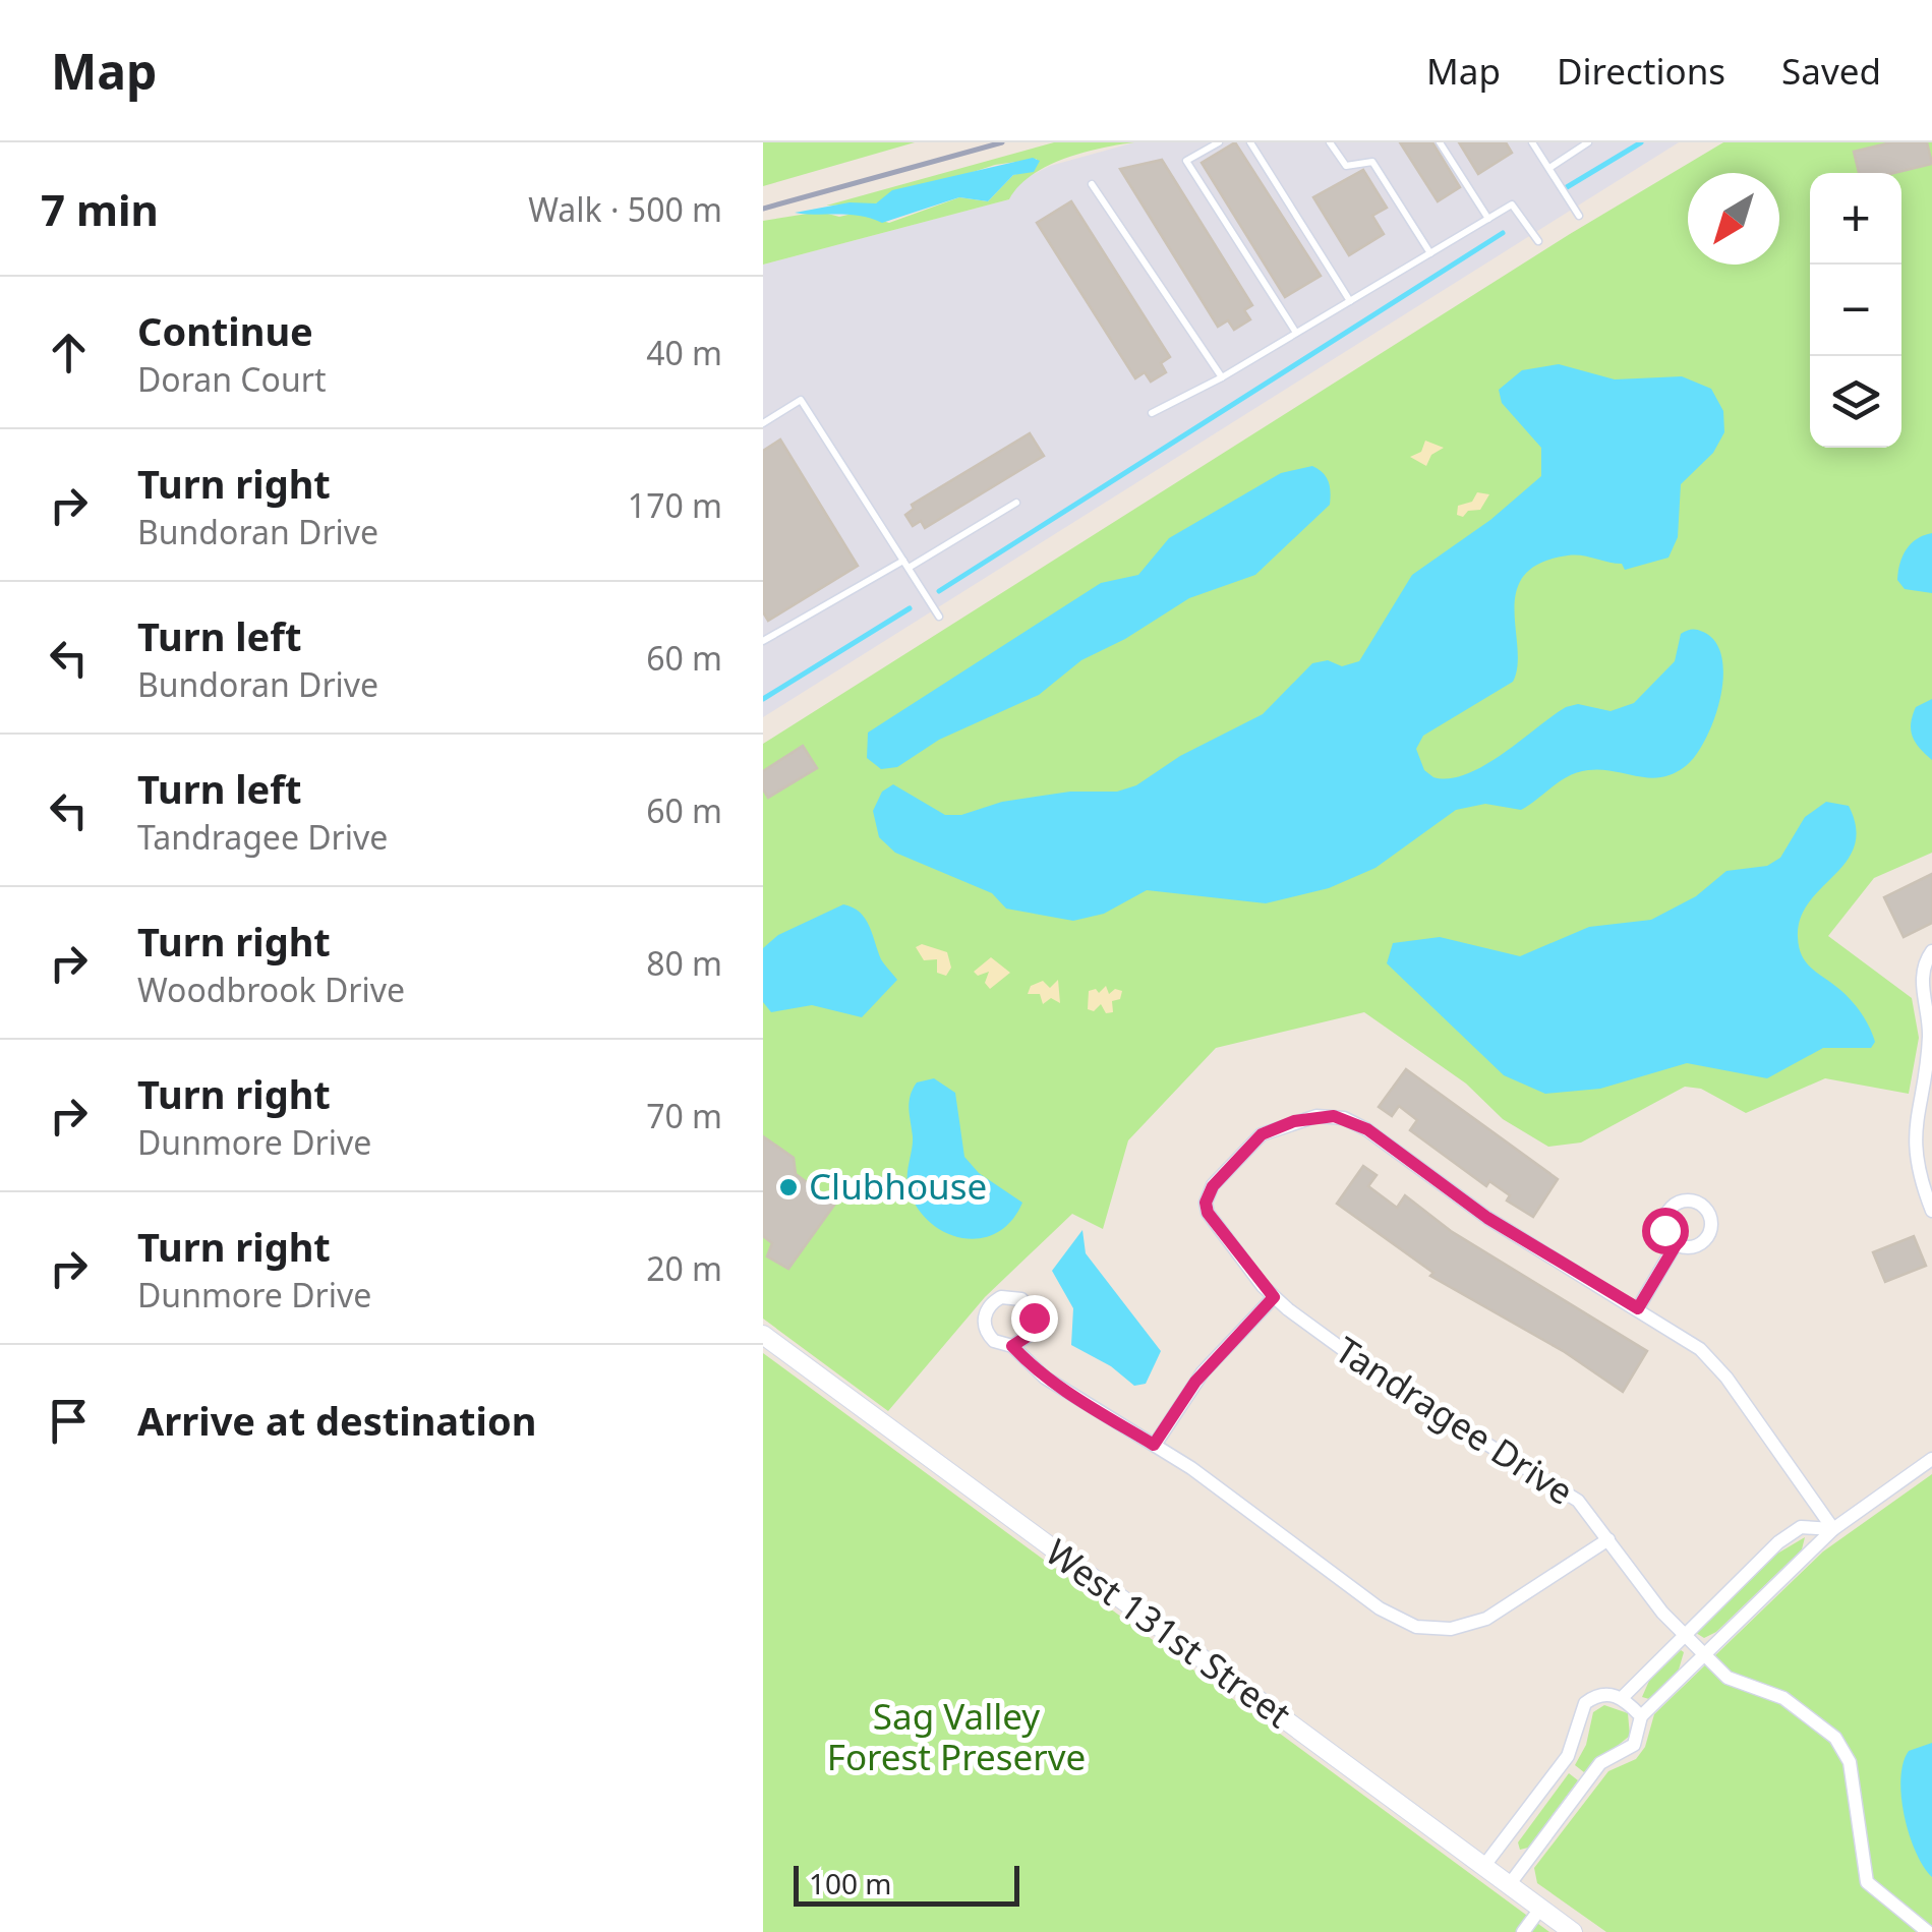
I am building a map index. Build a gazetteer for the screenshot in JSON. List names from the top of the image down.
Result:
{
  "streets": {
    "street": ["Tandragee Drive", "West 131st Street"]
  },
  "parks": ["Sag Valley Forest Preserve"],
  "places": ["Clubhouse"],
  "scale_bar": "100 m",
  "north": "bottom left",
  "page": {
    "header": "Map",
    "nav": ["Map", "Directions", "Saved"],
    "heading": ["7 min", "Walk · 500 m"],
    "map_buttons": ["+", "−"],
    "list": [
      ["Continue", "Doran Court", "40 m"],
      ["Turn right", "Bundoran Drive", "170 m"],
      ["Turn left", "Bundoran Drive", "60 m"],
      ["Turn left", "Tandragee Drive", "60 m"],
      ["Turn right", "Woodbrook Drive", "80 m"],
      ["Turn right", "Dunmore Drive", "70 m"],
      ["Turn right", "Dunmore Drive", "20 m"],
      "Arrive at destination"
    ],
    "scale": "100 m"
  }
}
